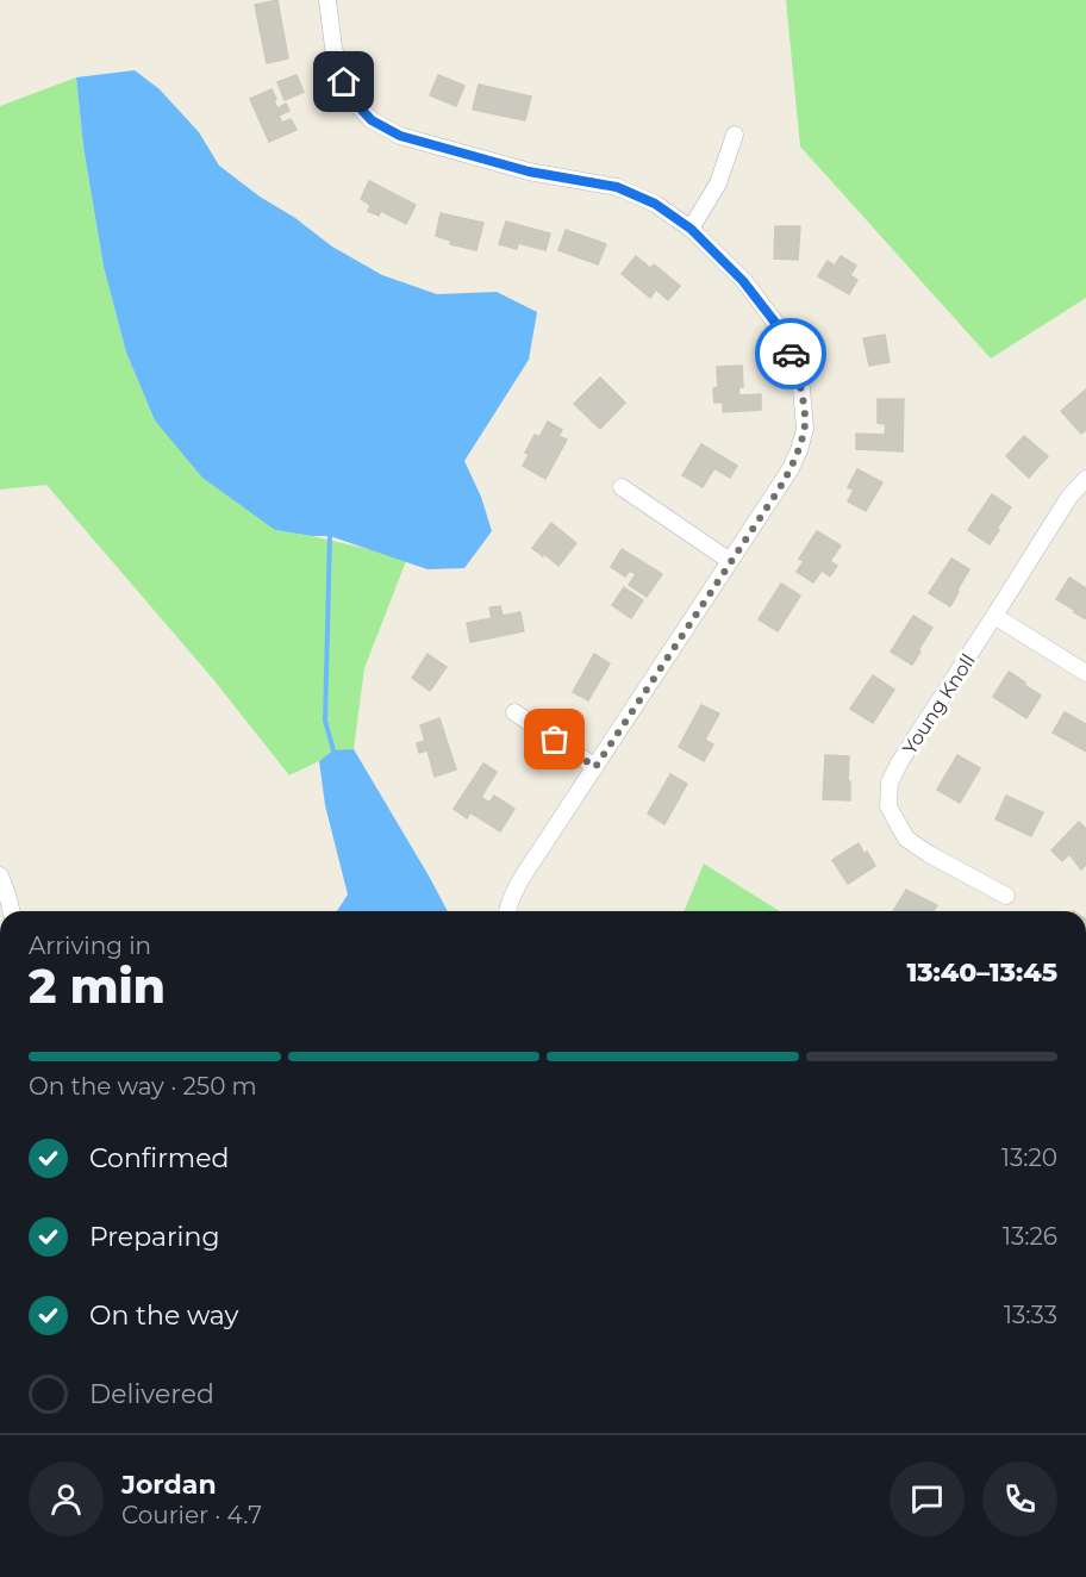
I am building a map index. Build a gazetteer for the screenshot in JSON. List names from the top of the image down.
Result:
{
  "streets": {
    "street": ["Young Knoll"]
  },
  "page": {
    "heading": ["2 min", "Arriving in", "13:40–13:45"],
    "panel": ["Jordan", "Courier · 4.7"],
    "bar": "On the way · 250 m",
    "list": [
      ["Confirmed", "13:20"],
      ["Preparing", "13:26"],
      ["On the way", "13:33"],
      "Delivered"
    ]
  }
}
